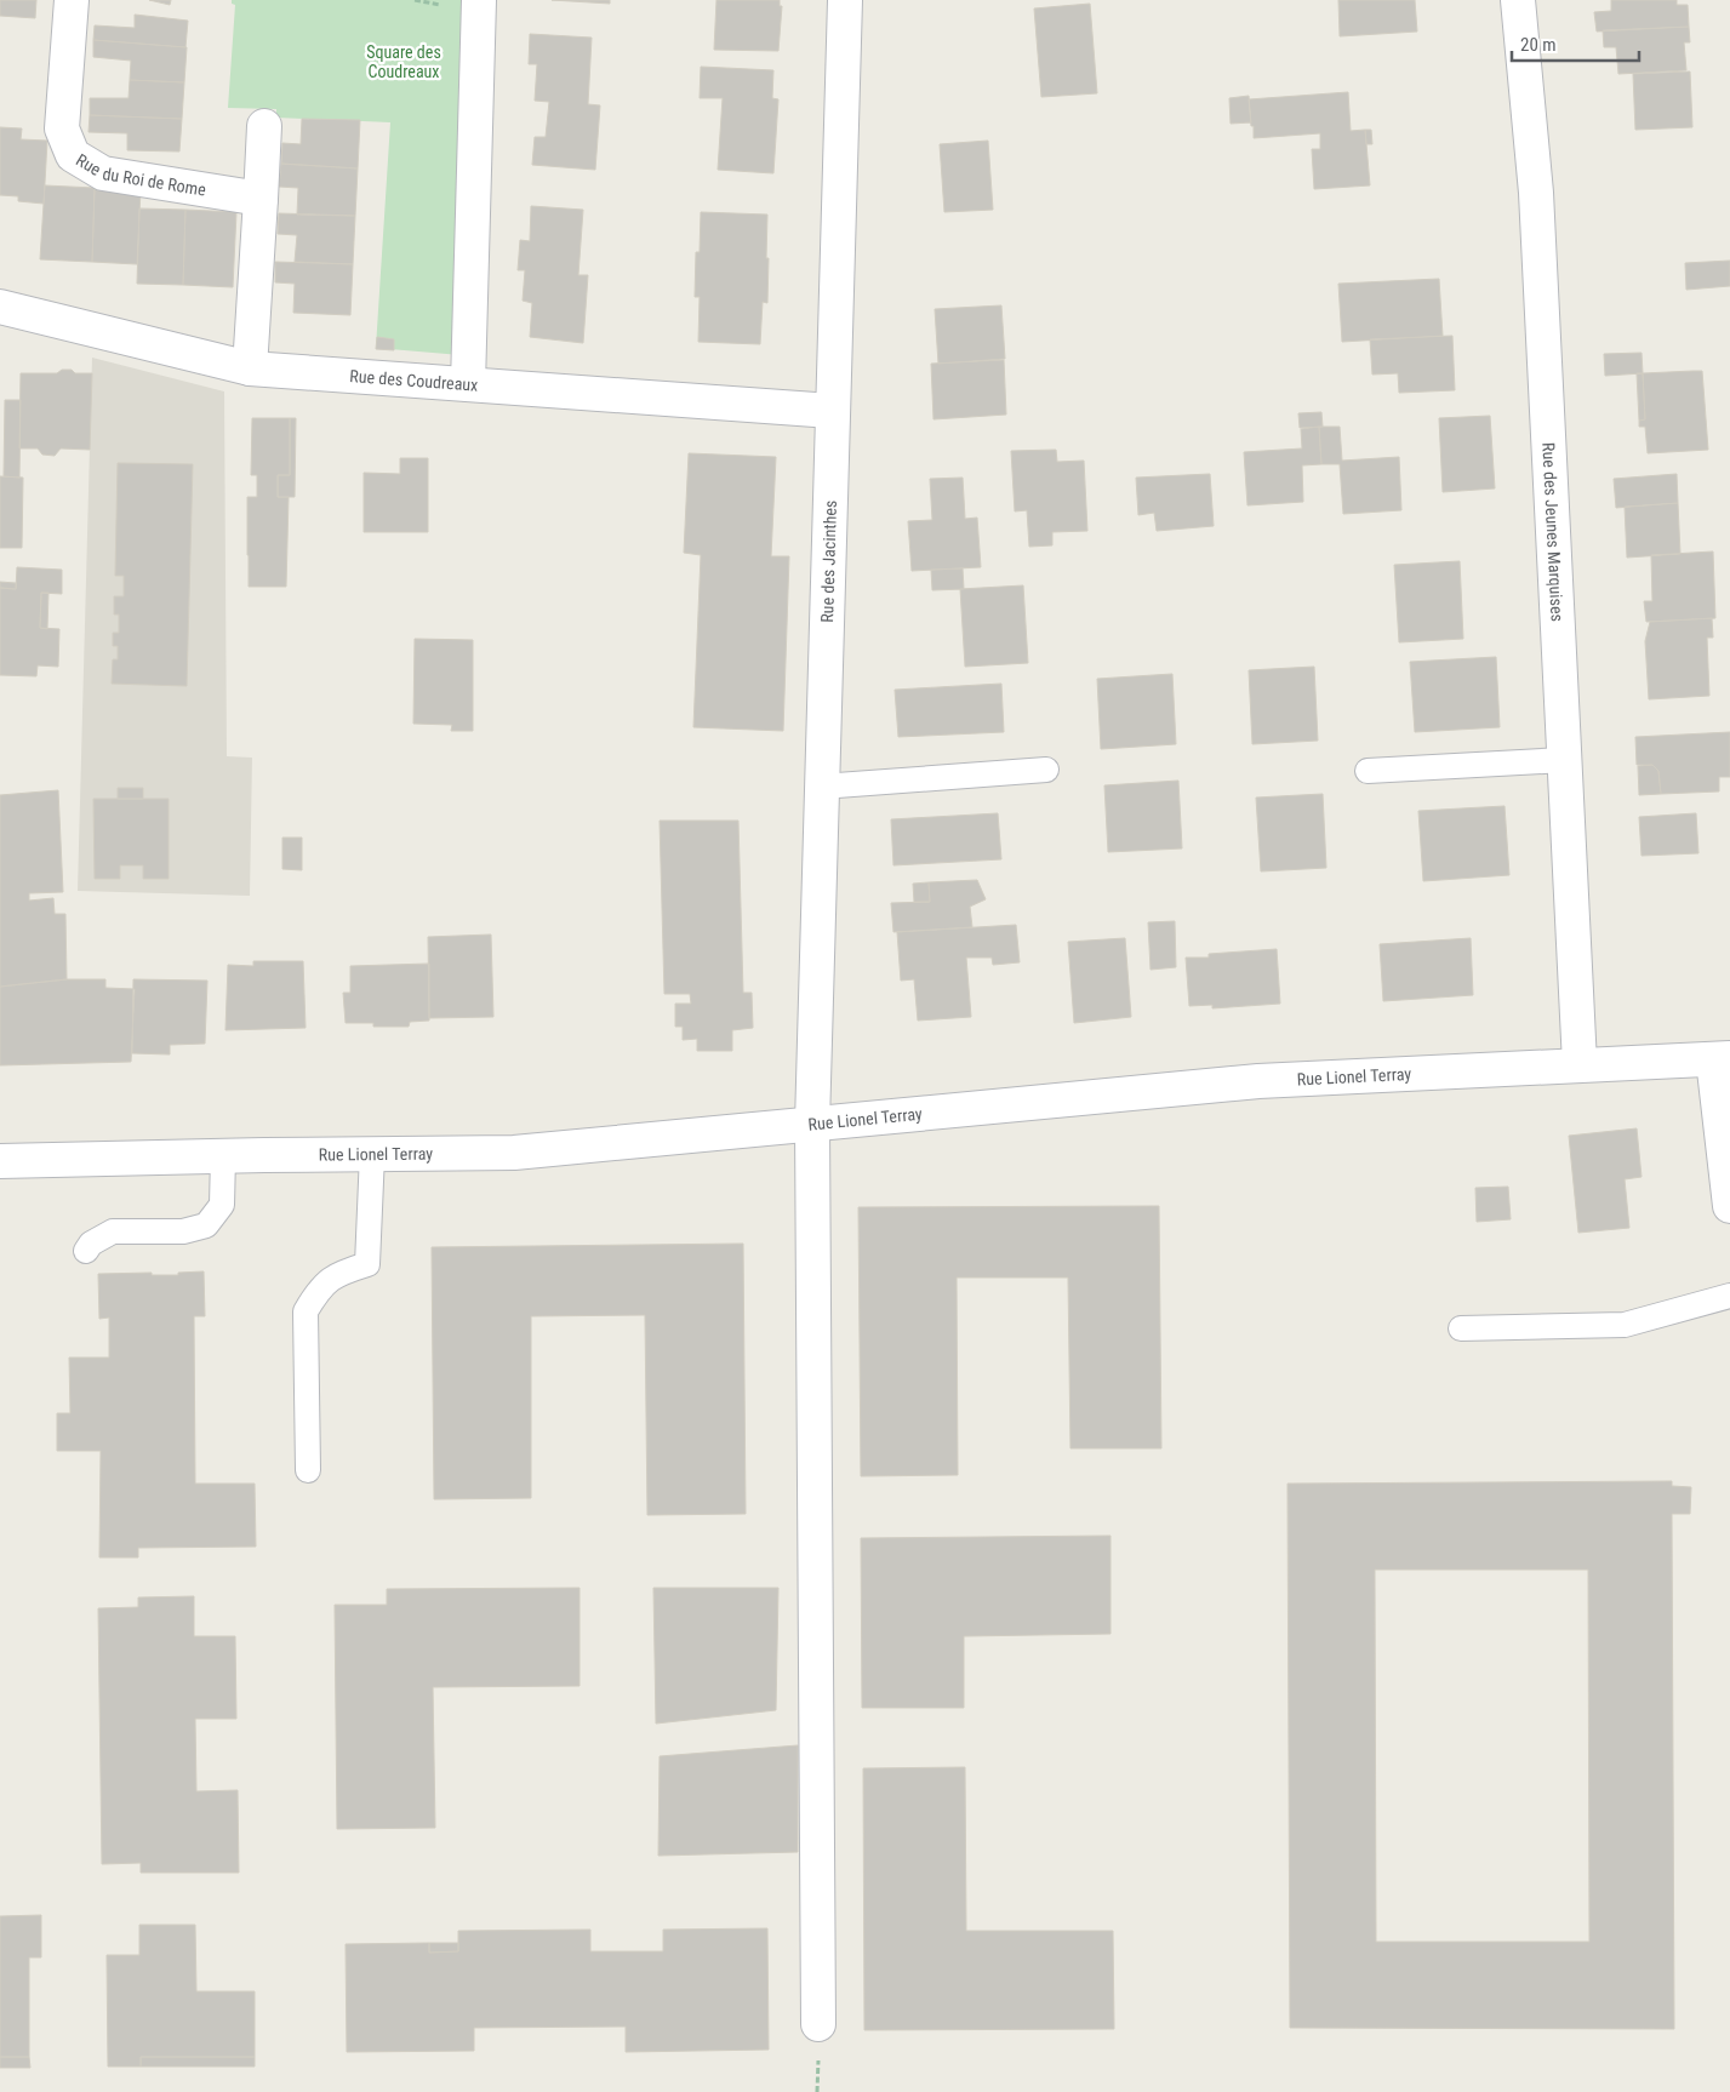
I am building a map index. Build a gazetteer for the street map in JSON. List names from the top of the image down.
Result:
{
  "streets": {
    "street": [
      "Rue du Roi de Rome",
      "Rue des Coudreaux",
      "Rue des Jeunes Marquises",
      "Rue des Jacinthes",
      "Rue Lionel Terray"
    ]
  },
  "crossings": [
    ["Rue des Coudreaux", "Rue des Jacinthes"],
    ["Rue des Jeunes Marquises", "Rue Lionel Terray"],
    ["Rue des Jacinthes", "Rue Lionel Terray"]
  ],
  "parks": ["Square des Coudreaux"],
  "scale_bar": "20 m"
}
